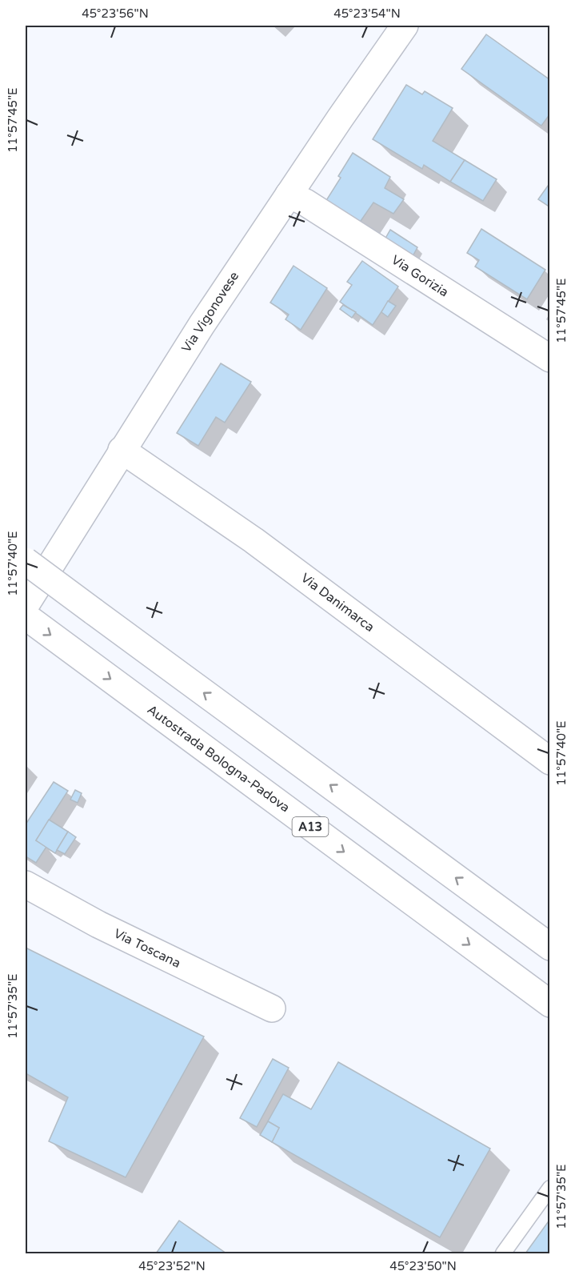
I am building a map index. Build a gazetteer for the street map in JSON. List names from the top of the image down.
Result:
{
  "streets": {
    "main road": [
      "Via Gorizia",
      "Via Vigonovese",
      "Via Danimarca",
      "Autostrada Bologna-Padova",
      "A13",
      "Via Toscana"
    ]
  },
  "crossings": [
    ["Via Gorizia", "Via Vigonovese"],
    ["Via Vigonovese", "Via Danimarca"]
  ],
  "coordinates": [
    "45°23'56\"N",
    "45°23'54\"N",
    "11°57'45\"E",
    "11°57'40\"E",
    "11°57'35\"E",
    "45°23'52\"N",
    "45°23'50\"N"
  ]
}
